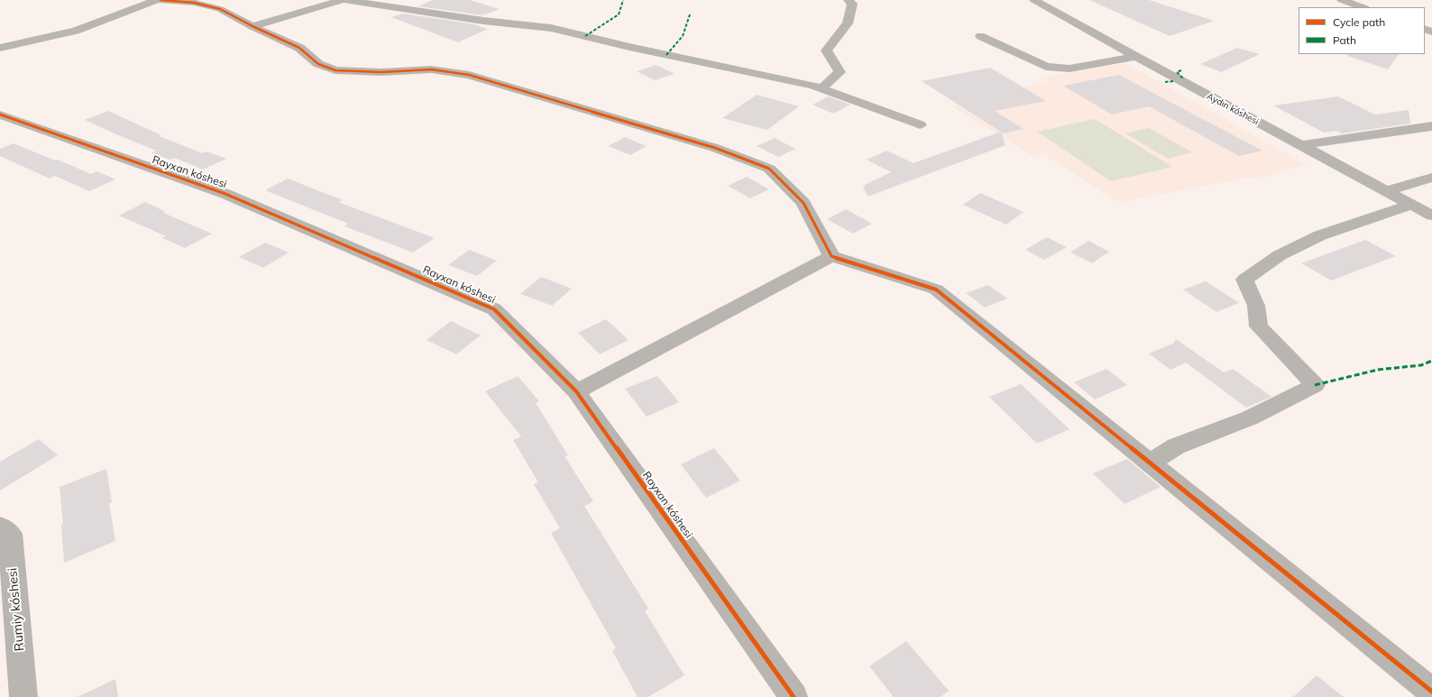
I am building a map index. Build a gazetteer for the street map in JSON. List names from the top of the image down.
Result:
{
  "streets": {
    "street": ["Aydın kóshesi", "Rayxan kóshesi", "Rumiy kóshesi"]
  },
  "legend": ["Cycle path", "Path"]
}
